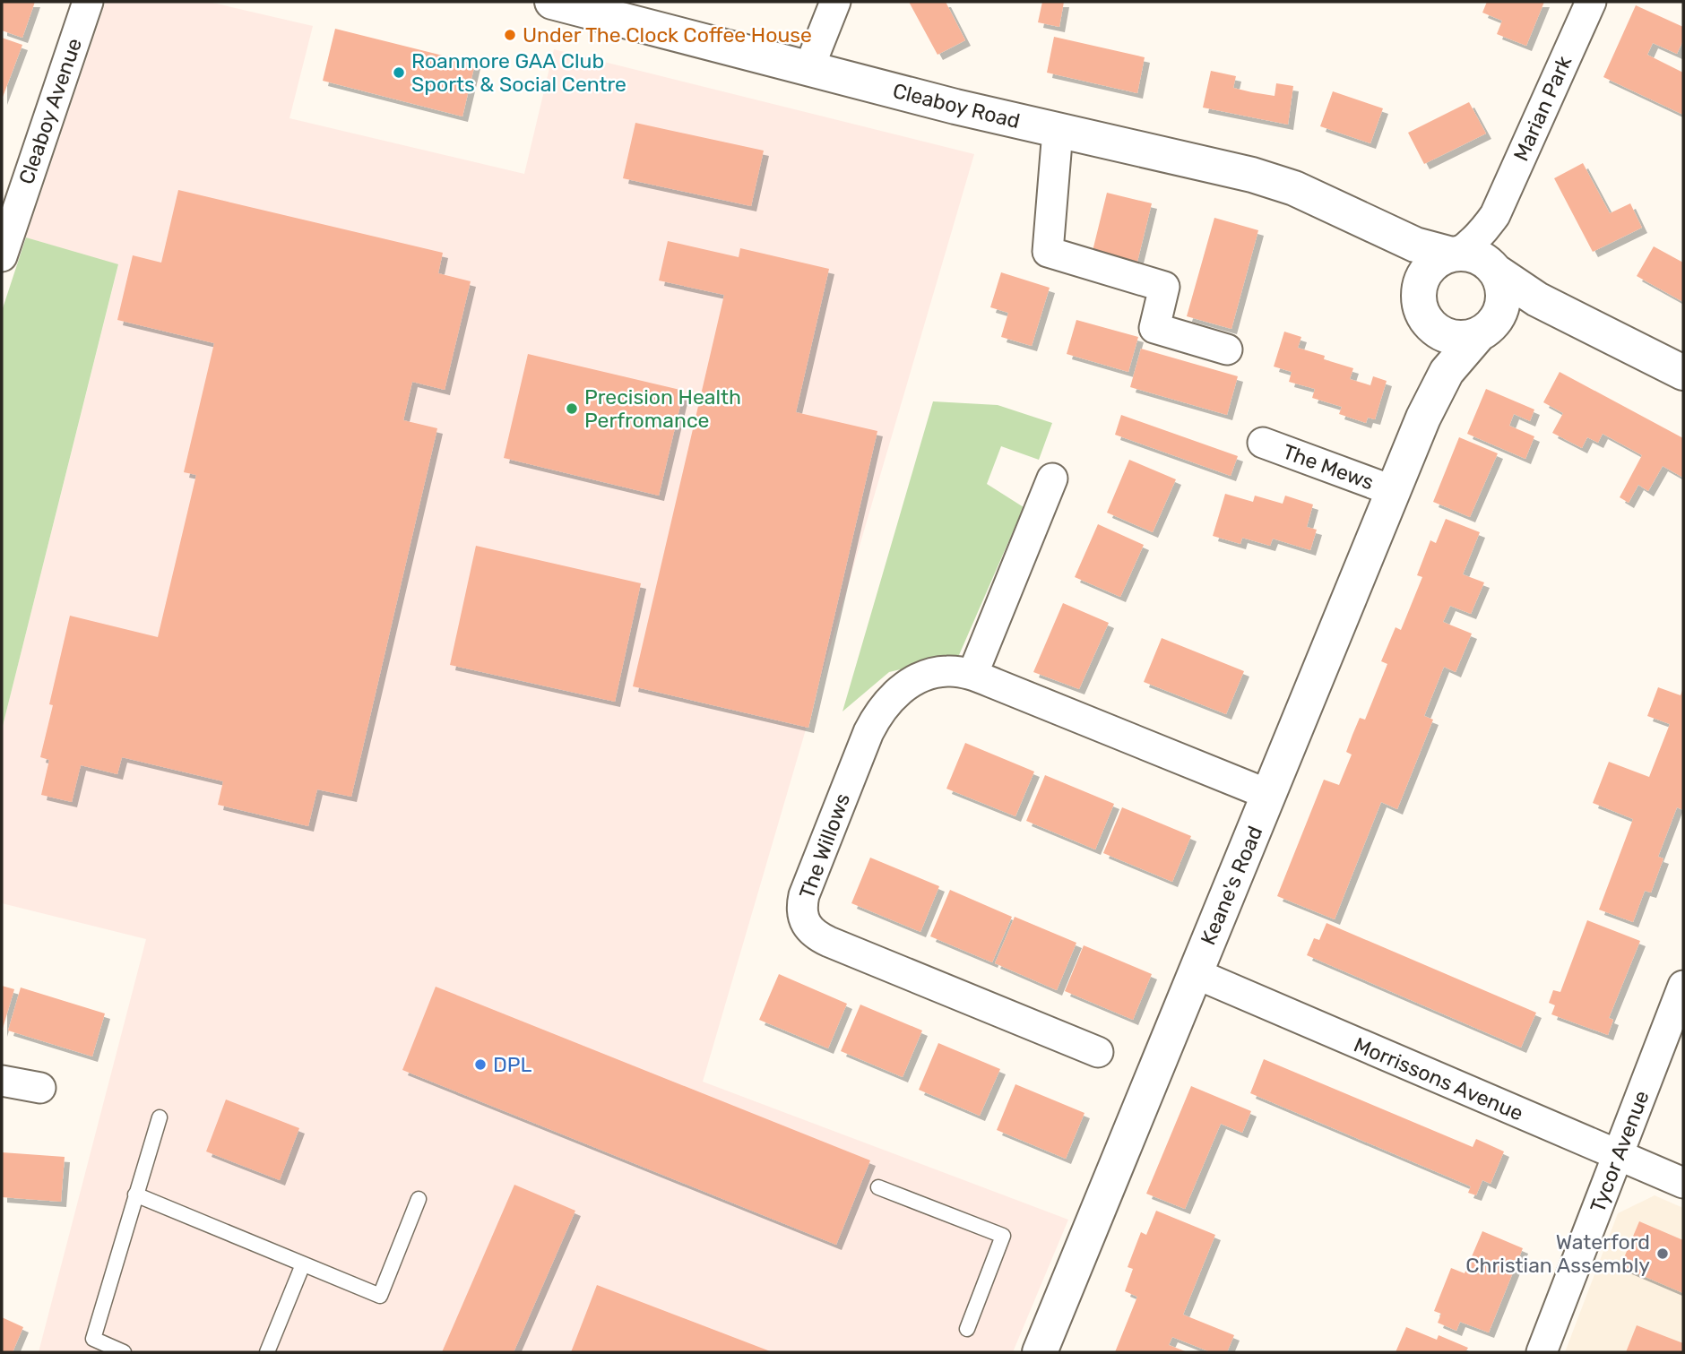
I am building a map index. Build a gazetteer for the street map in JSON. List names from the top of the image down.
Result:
{
  "streets": {
    "street": [
      "Cleaboy Road",
      "Marian Park",
      "Cleaboy Avenue",
      "The Mews",
      "The Willows",
      "Keane's Road",
      "Morrissons Avenue",
      "Tycor Avenue"
    ]
  },
  "crossings": [
    ["Cleaboy Road", "Marian Park"],
    ["Cleaboy Road", "Keane's Road"],
    ["Marian Park", "Keane's Road"],
    ["The Mews", "Keane's Road"],
    ["The Willows", "Keane's Road"],
    ["Keane's Road", "Morrissons Avenue"],
    ["Morrissons Avenue", "Tycor Avenue"]
  ],
  "places": [
    "Under The Clock Coffee House",
    "Roanmore GAA Club Sports & Social Centre",
    "Precision Health Perfromance",
    "DPL",
    "Waterford Christian Assembly"
  ]
}
